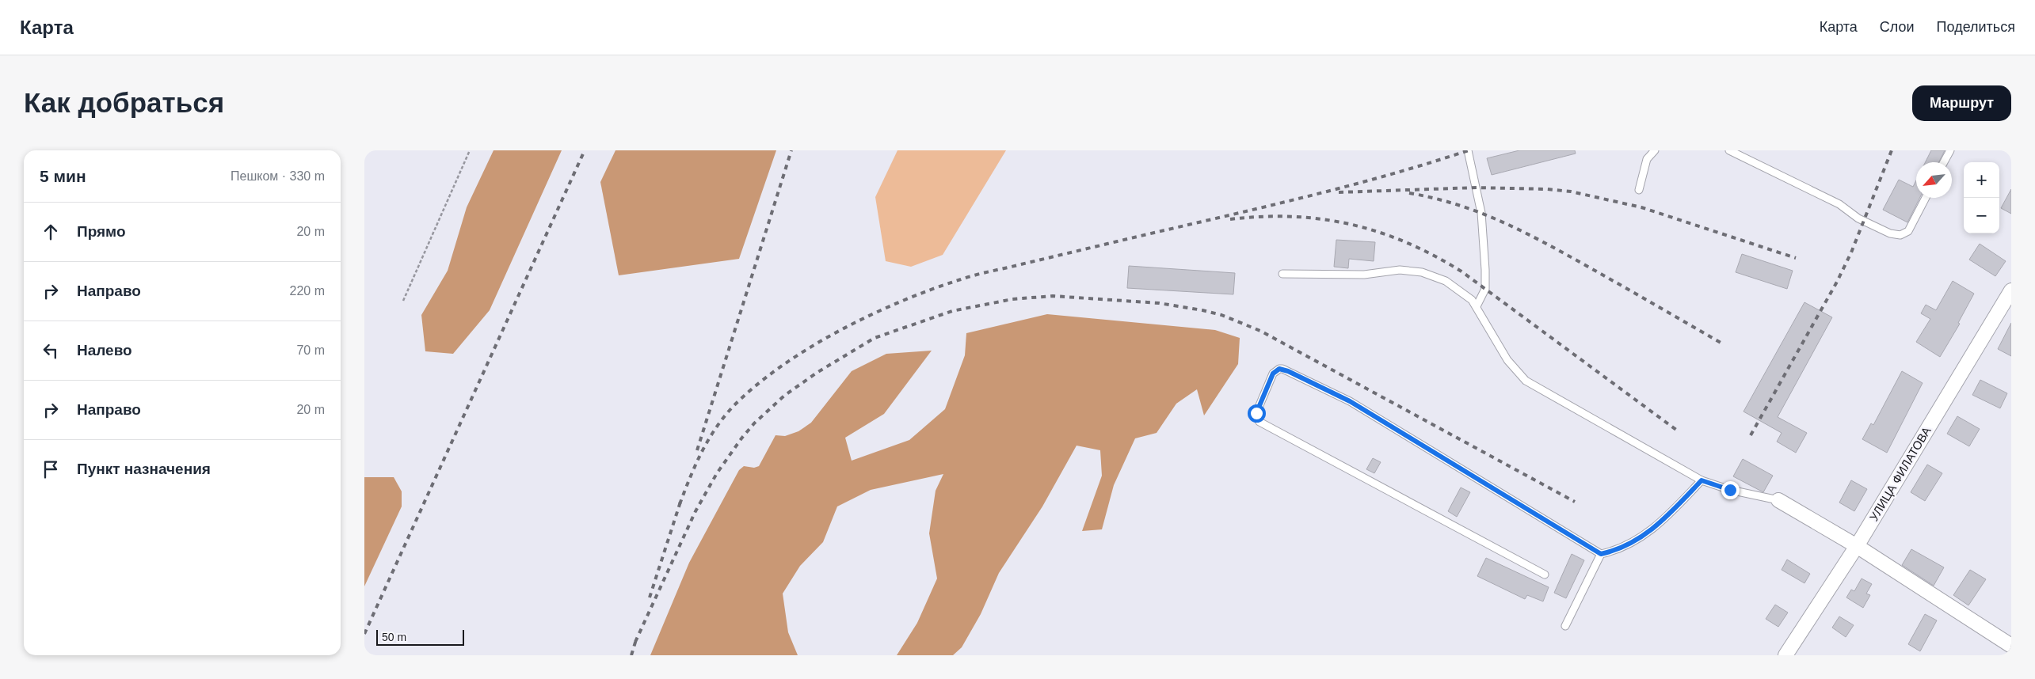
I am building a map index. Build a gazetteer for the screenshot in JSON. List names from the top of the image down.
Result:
{
  "streets": {
    "street": ["УЛИЦА ФИЛАТОВА"]
  },
  "scale_bar": "50 m",
  "north": "bottom left",
  "page": {
    "header": "Карта",
    "nav": ["Карта", "Слои", "Поделиться"],
    "buttons": "Маршрут",
    "title": "Как добраться",
    "heading": ["5 мин", "Пешком · 330 m"],
    "map_buttons": ["+", "−"],
    "list": [
      ["Прямо", "20 m"],
      ["Направо", "220 m"],
      ["Налево", "70 m"],
      ["Направо", "20 m"],
      "Пункт назначения"
    ],
    "scale": "50 m"
  }
}
